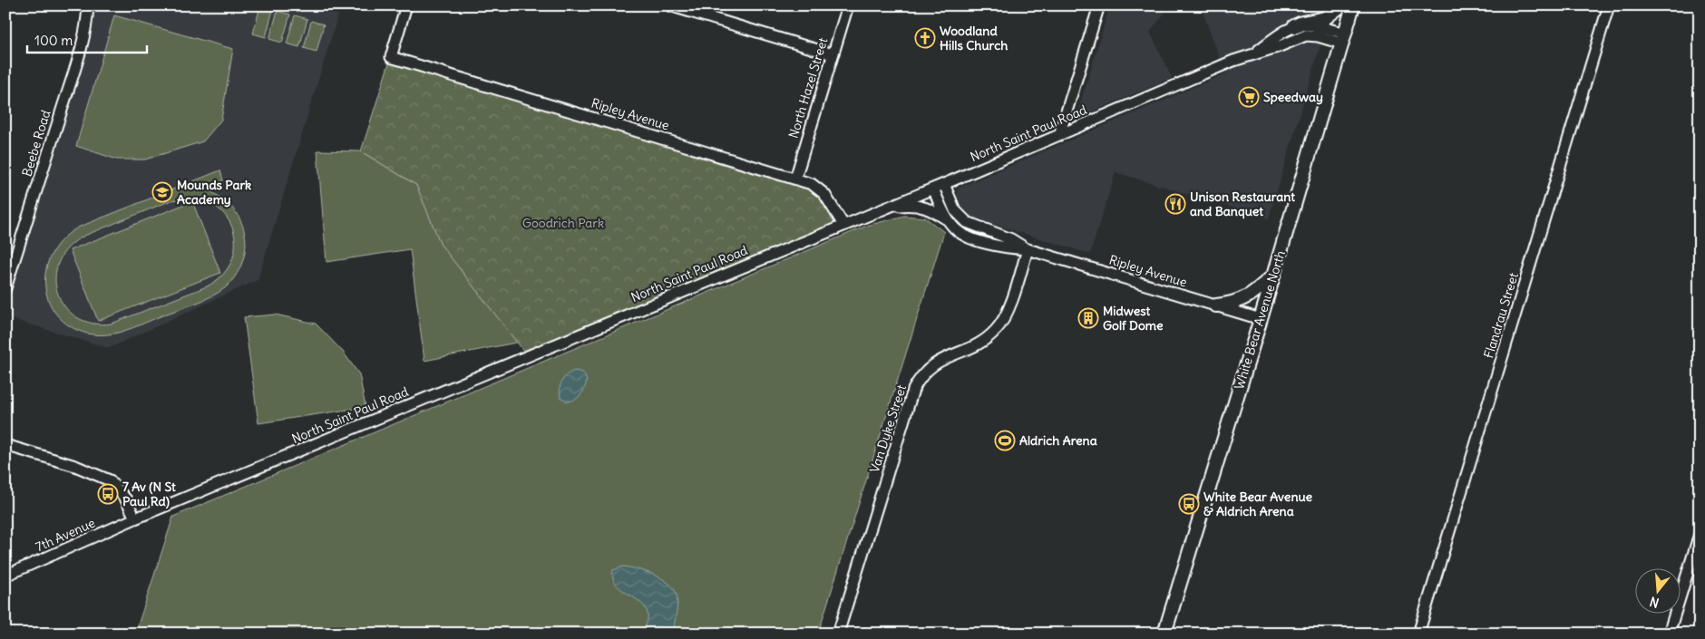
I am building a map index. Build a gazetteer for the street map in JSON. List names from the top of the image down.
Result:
{
  "streets": {
    "main road": ["White Bear Avenue North"],
    "street": [
      "North Hazel Street",
      "Ripley Avenue",
      "North Saint Paul Road",
      "Beebe Road",
      "Flandrau Street",
      "Van Dyke Street",
      "7th Avenue"
    ]
  },
  "crossings": [
    ["North Hazel Street", "Ripley Avenue"],
    ["Ripley Avenue", "North Saint Paul Road"],
    ["Ripley Avenue", "White Bear Avenue North"],
    ["Ripley Avenue", "Van Dyke Street"],
    ["North Saint Paul Road", "White Bear Avenue North"],
    ["North Saint Paul Road", "7th Avenue"]
  ],
  "parks": ["Goodrich Park"],
  "places": {
    "church": ["Woodland Hills Church"],
    "supermarket": ["Speedway"],
    "school or university": ["Mounds Park Academy"],
    "restaurant": ["Unison Restaurant and Banquet"],
    "building": ["Midwest Golf Dome"],
    "sports": ["Aldrich Arena"],
    "bus stop": ["7 Av (N St Paul Rd)", "White Bear Avenue & Aldrich Arena"]
  },
  "scale_bar": "100 m",
  "north": "bottom"
}
